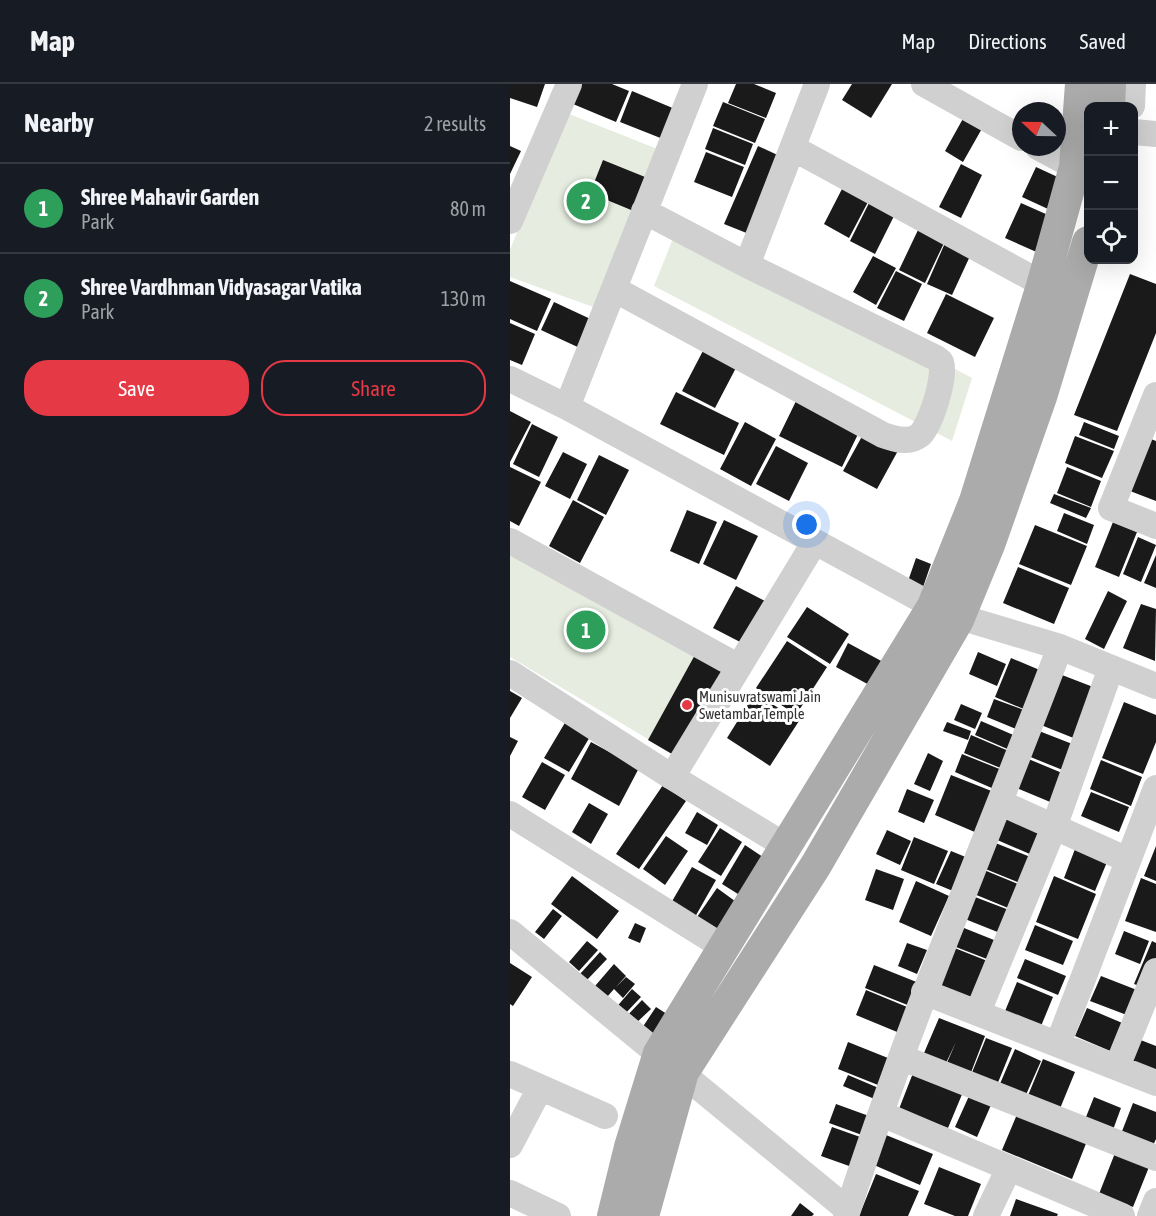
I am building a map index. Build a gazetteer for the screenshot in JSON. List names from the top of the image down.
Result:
{
  "places": ["Munisuvratswami Jain Swetambar Temple"],
  "north": "left",
  "page": {
    "header": "Map",
    "nav": ["Map", "Directions", "Saved"],
    "heading": ["Nearby", "2 results"],
    "map_buttons": ["+", "−"],
    "list": [
      {
        "mark": "1",
        "name": "Shree Mahavir Garden",
        "note": "Park",
        "value": "80 m"
      },
      {
        "mark": "2",
        "name": "Shree Vardhman Vidyasagar Vatika",
        "note": "Park",
        "value": "130 m"
      }
    ],
    "pins": ["2", "1"],
    "buttons": ["Save", "Share"]
  }
}
